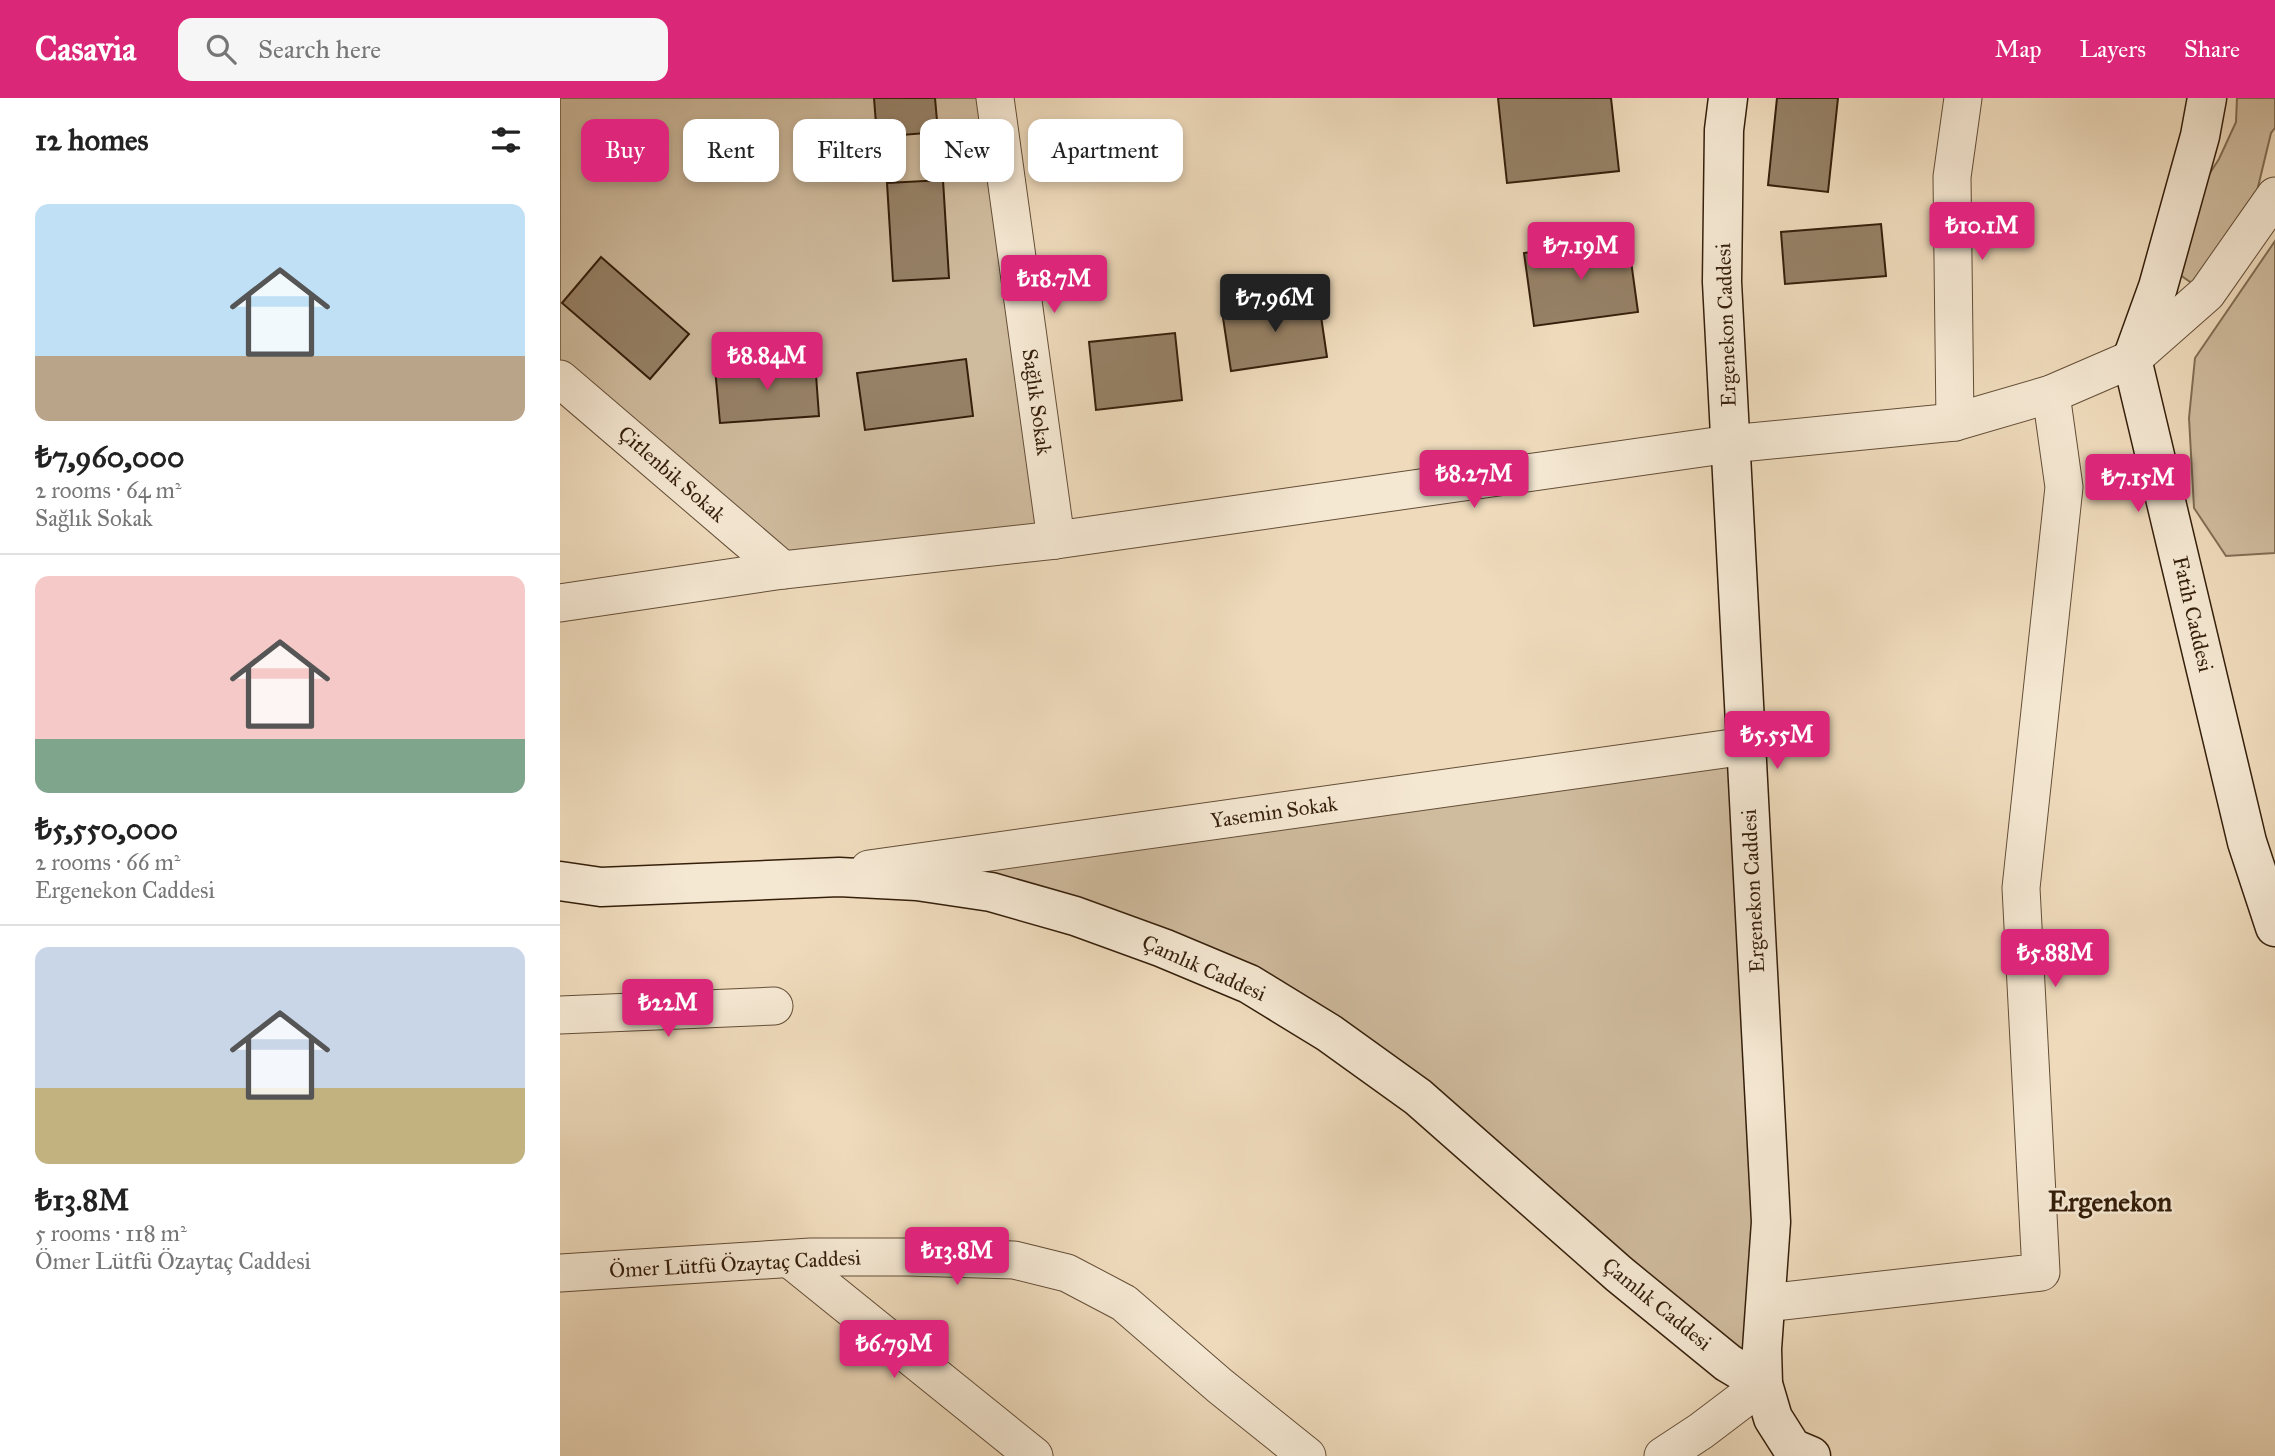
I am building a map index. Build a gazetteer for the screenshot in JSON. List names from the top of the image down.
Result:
{
  "streets": {
    "street": [
      "Ergenekon Caddesi",
      "Sağlık Sokak",
      "Çitlenbik Sokak",
      "Fatih Caddesi",
      "Yasemin Sokak",
      "Çamlık Caddesi",
      "Ömer Lütfü Özaytaç Caddesi"
    ]
  },
  "crossings": [
    ["Ergenekon Caddesi", "Yasemin Sokak"],
    ["Ergenekon Caddesi", "Çamlık Caddesi"],
    ["Yasemin Sokak", "Çamlık Caddesi"]
  ],
  "districts": ["Ergenekon"],
  "page": {
    "header": "Casavia",
    "search": "Search here",
    "nav": ["Map", "Layers", "Share"],
    "heading": "12 homes",
    "chip": [
      "Buy",
      "Rent",
      "Filters",
      "New",
      "Apartment"
    ],
    "list": [
      {
        "name": "₺7,960,000",
        "note": "2 rooms · 64 m² · Sağlık Sokak"
      },
      {
        "name": "₺5,550,000",
        "note": "2 rooms · 66 m² · Ergenekon Caddesi"
      },
      {
        "name": "₺13.8M",
        "note": "5 rooms · 118 m² · Ömer Lütfü Özaytaç Caddesi"
      }
    ],
    "price": [
      "₺10.1M",
      "₺7.19M",
      "₺18.7M",
      "₺7.96M",
      "₺8.84M",
      "₺8.27M",
      "₺7.15M",
      "₺5.55M",
      "₺5.88M",
      "₺22M",
      "₺13.8M",
      "₺6.79M"
    ]
  }
}
